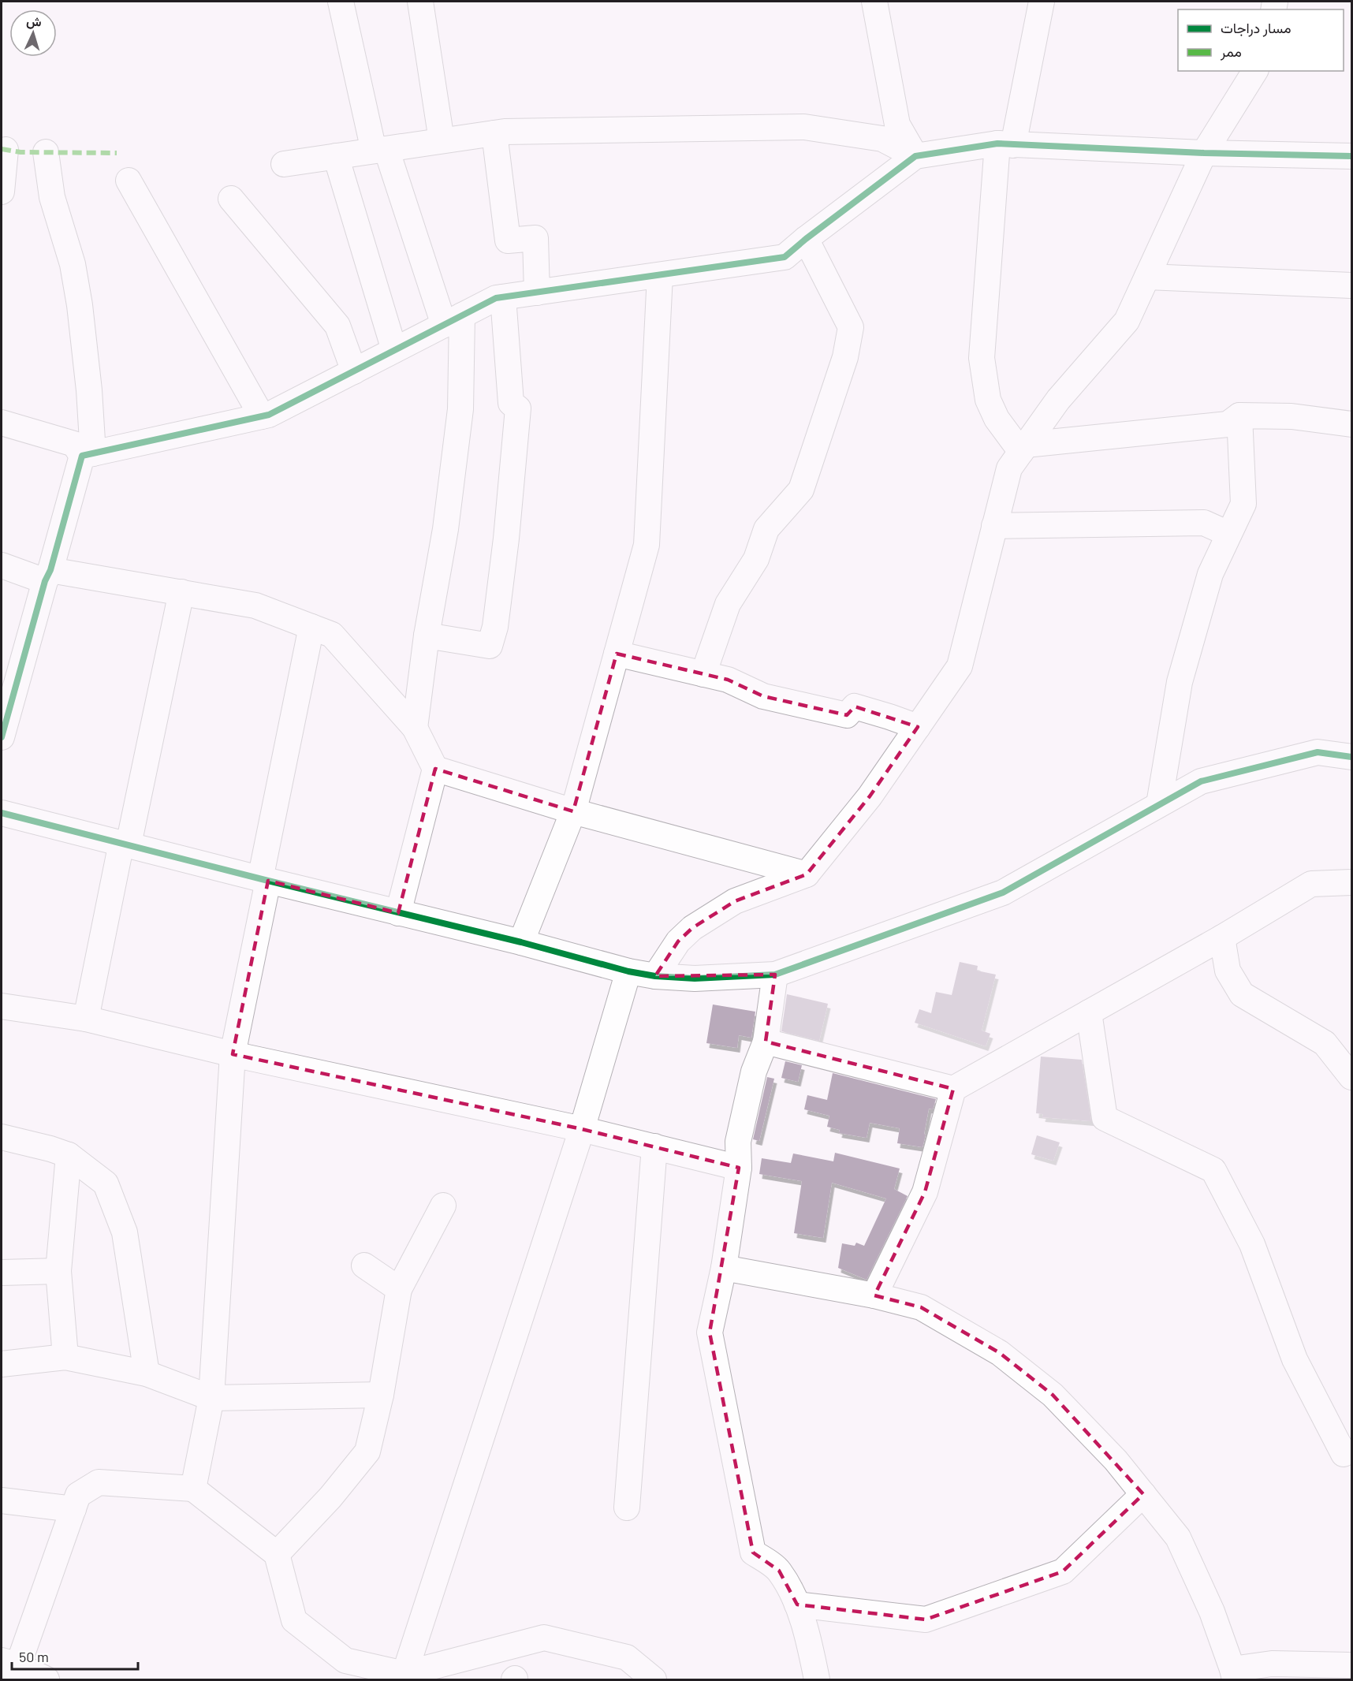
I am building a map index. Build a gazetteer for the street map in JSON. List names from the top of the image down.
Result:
{
  "legend": ["مسار دراجات", "ممر"],
  "scale_bar": "50 m",
  "north": "top"
}
